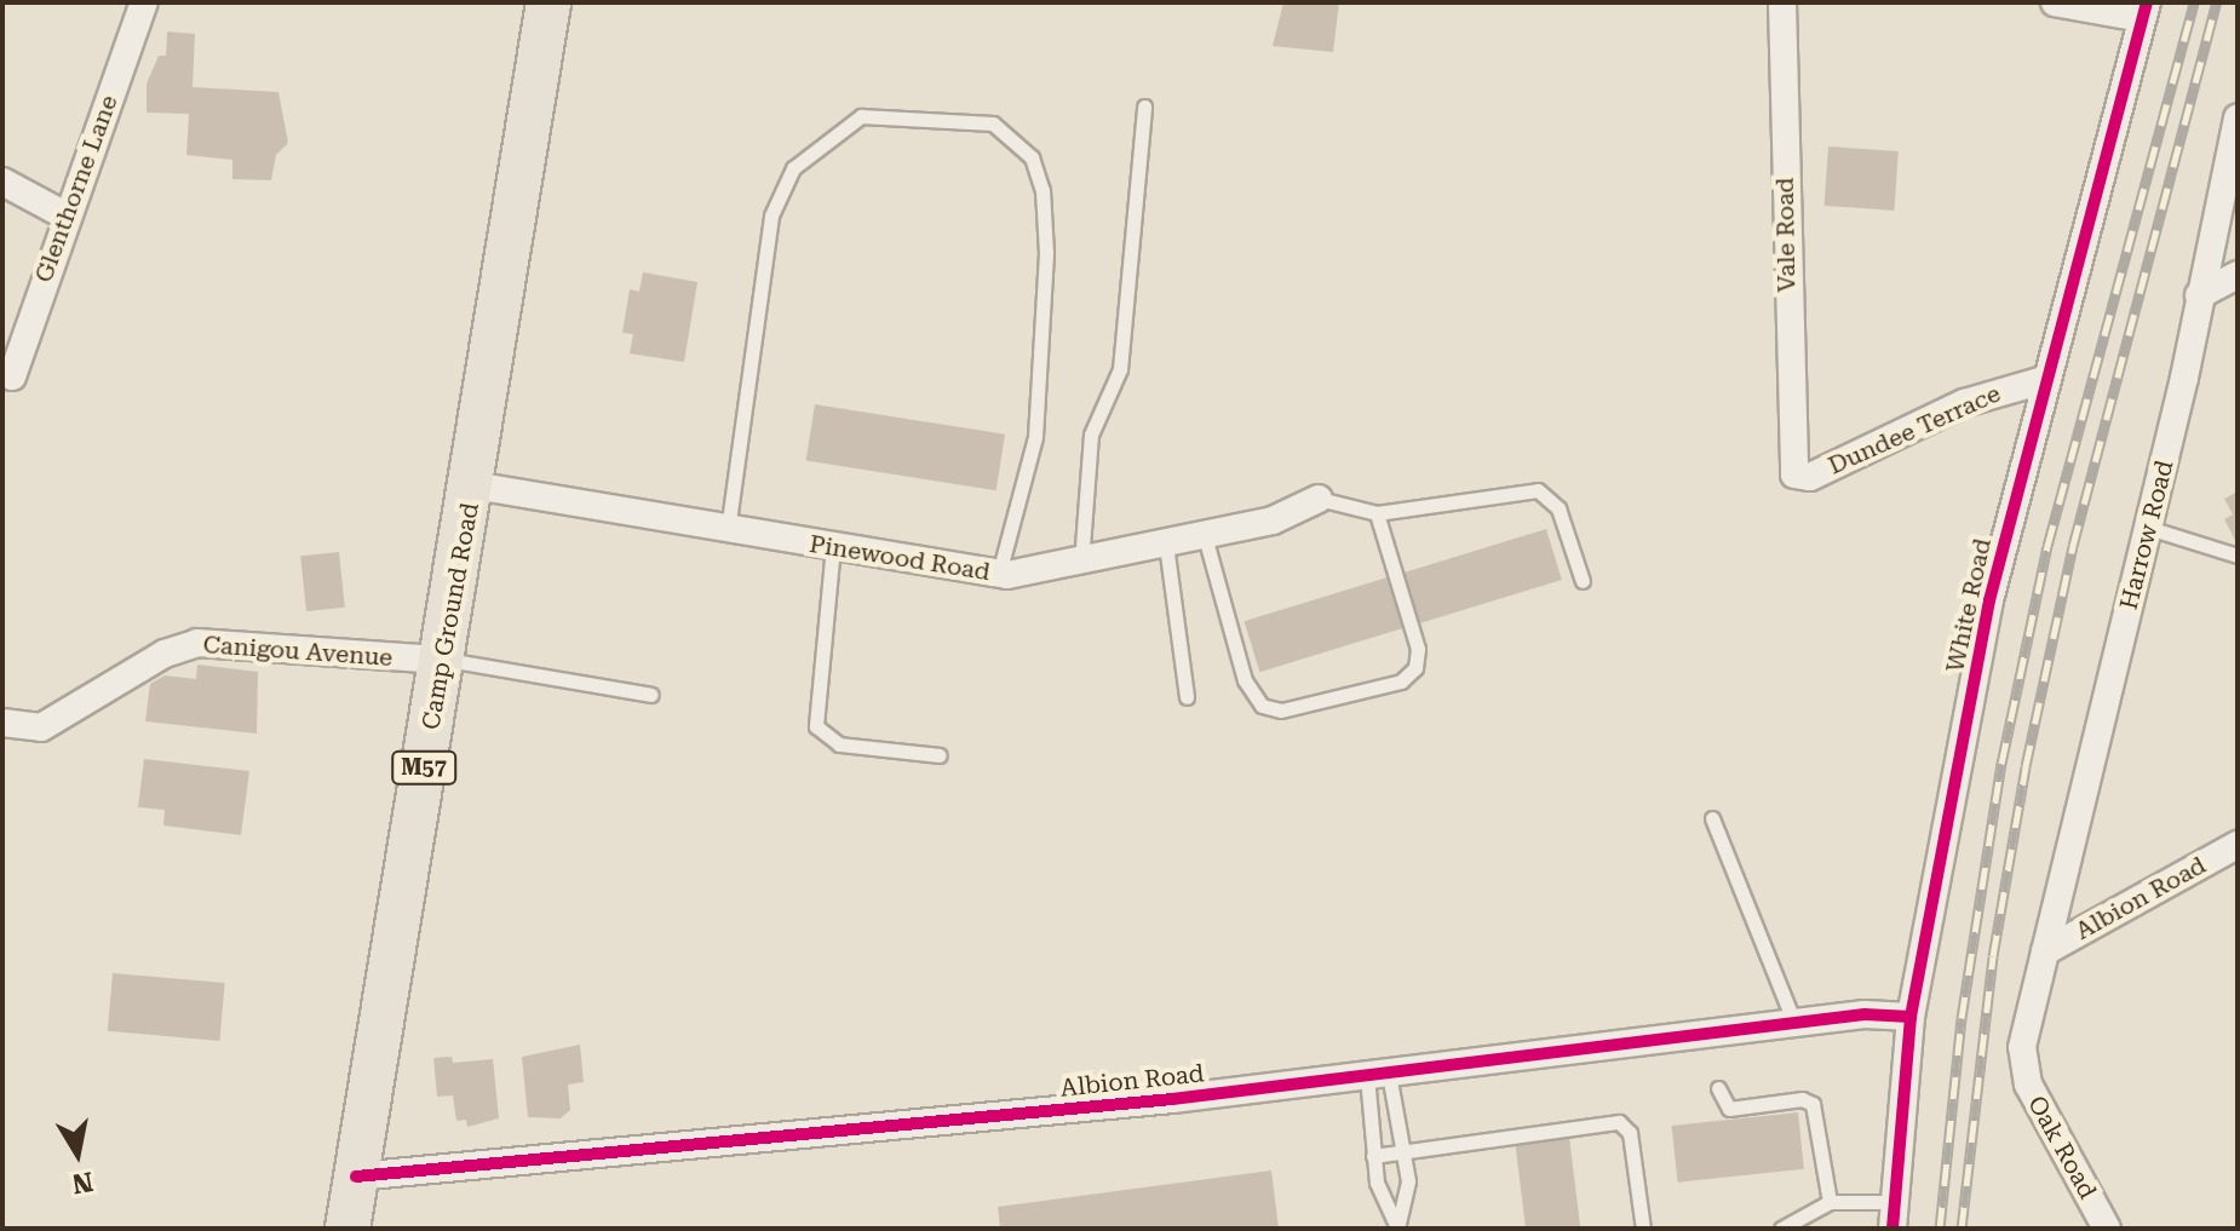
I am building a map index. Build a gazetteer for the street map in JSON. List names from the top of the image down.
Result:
{
  "streets": {
    "main road": ["Camp Ground Road", "M57"],
    "street": [
      "Glenthorne Lane",
      "Vale Road",
      "Dundee Terrace",
      "Harrow Road",
      "Pinewood Road",
      "White Road",
      "Canigou Avenue",
      "Albion Road",
      "Oak Road"
    ]
  },
  "crossings": [
    ["Vale Road", "Dundee Terrace"],
    ["Dundee Terrace", "White Road"],
    ["Harrow Road", "Albion Road"],
    ["Harrow Road", "Oak Road"],
    ["Pinewood Road", "Camp Ground Road"],
    ["White Road", "Albion Road"],
    ["Camp Ground Road", "Canigou Avenue"],
    ["Camp Ground Road", "Albion Road"],
    ["Albion Road", "Oak Road"]
  ],
  "north": "bottom"
}
